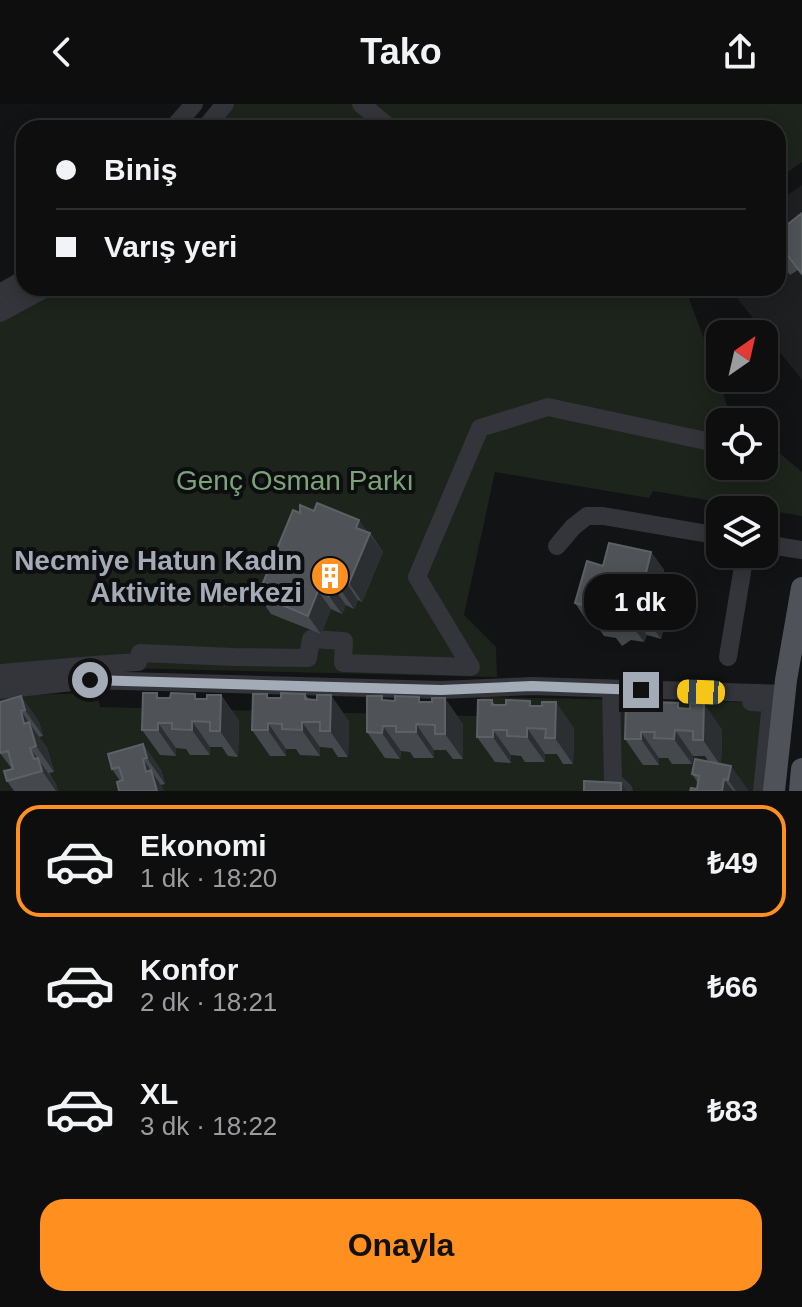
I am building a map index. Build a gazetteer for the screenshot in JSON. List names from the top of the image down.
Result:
{
  "parks": ["Genç Osman Parkı"],
  "places": {
    "building": ["Necmiye Hatun Kadın Aktivite Merkezi"]
  },
  "north": "top right",
  "page": {
    "header": "Tako",
    "banner": ["Biniş", "Varış yeri"],
    "bubble": "1 dk",
    "list": [
      {
        "name": "Ekonomi",
        "note": "1 dk · 18:20",
        "value": "₺49"
      },
      {
        "name": "Konfor",
        "note": "2 dk · 18:21",
        "value": "₺66"
      },
      {
        "name": "XL",
        "note": "3 dk · 18:22",
        "value": "₺83"
      }
    ],
    "buttons": "Onayla"
  }
}
